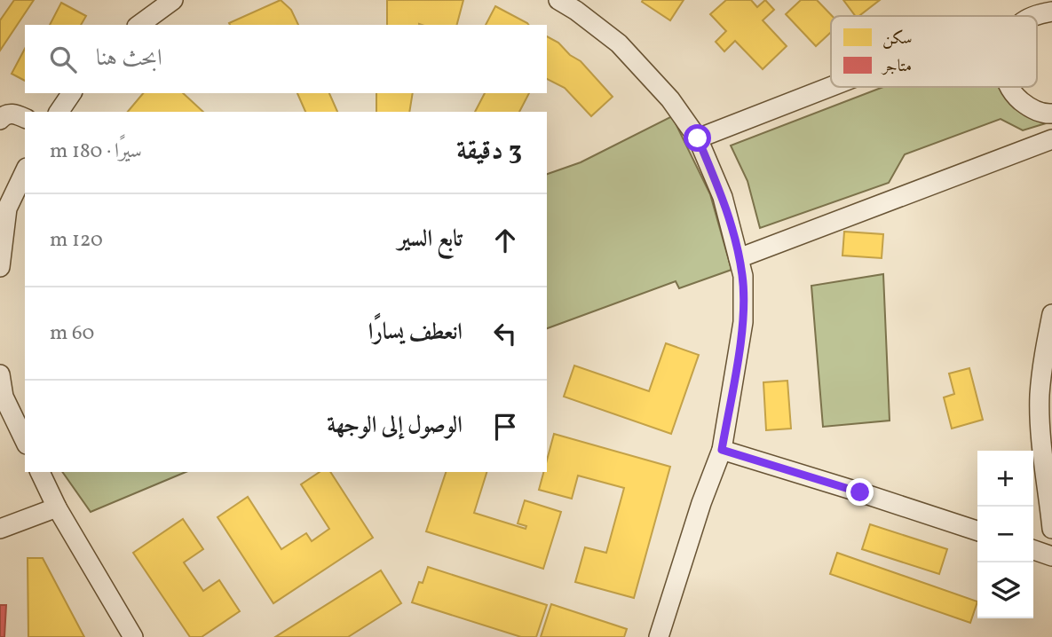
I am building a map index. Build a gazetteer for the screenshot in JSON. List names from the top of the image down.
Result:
{
  "legend": ["سكن", "متاجر"],
  "page": {
    "search": "ابحث هنا",
    "heading": ["3 دقيقة", "سيرًا · 180 m"],
    "list": [
      ["تابع السير", "120 m"],
      ["انعطف يسارًا", "60 m"],
      "الوصول إلى الوجهة"
    ],
    "map_buttons": ["+", "−"]
  }
}
